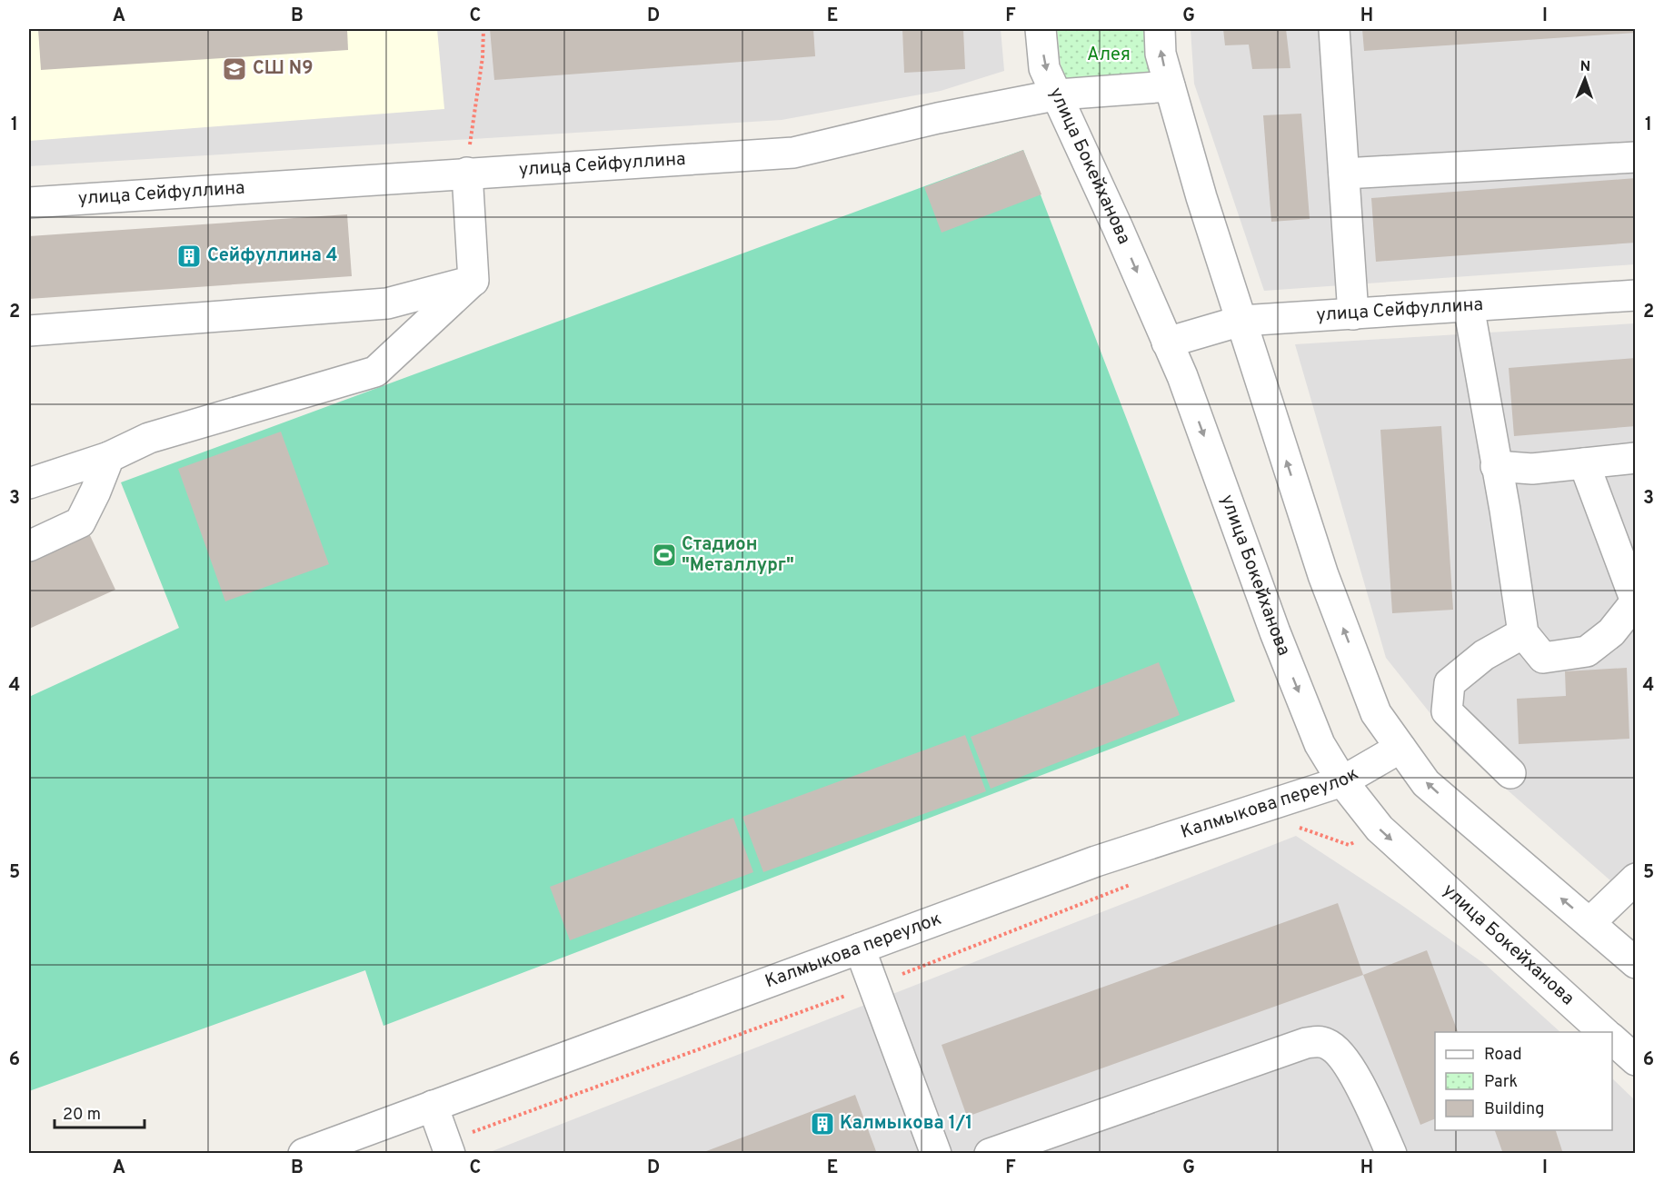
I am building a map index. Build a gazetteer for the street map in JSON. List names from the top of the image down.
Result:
{
  "streets": {
    "street": ["улица Сейфуллина", "улица Бокейханова", "Калмыкова переулок"]
  },
  "crossings": [
    ["улица Сейфуллина", "улица Бокейханова"],
    ["улица Бокейханова", "Калмыкова переулок"]
  ],
  "parks": ["Алея"],
  "places": {
    "school or university": ["СШ N9"],
    "building": ["Сейфуллина 4", "Калмыкова 1/1"],
    "sports": ["Стадион \"Металлург\""]
  },
  "legend": ["Road", "Park", "Building"],
  "scale_bar": "20 m",
  "north": "top",
  "grid": {
    "columns": [
      "A",
      "B",
      "C",
      "D",
      "E",
      "F",
      "G",
      "H",
      "I"
    ],
    "rows": [
      "1",
      "2",
      "3",
      "4",
      "5",
      "6"
    ]
  }
}
